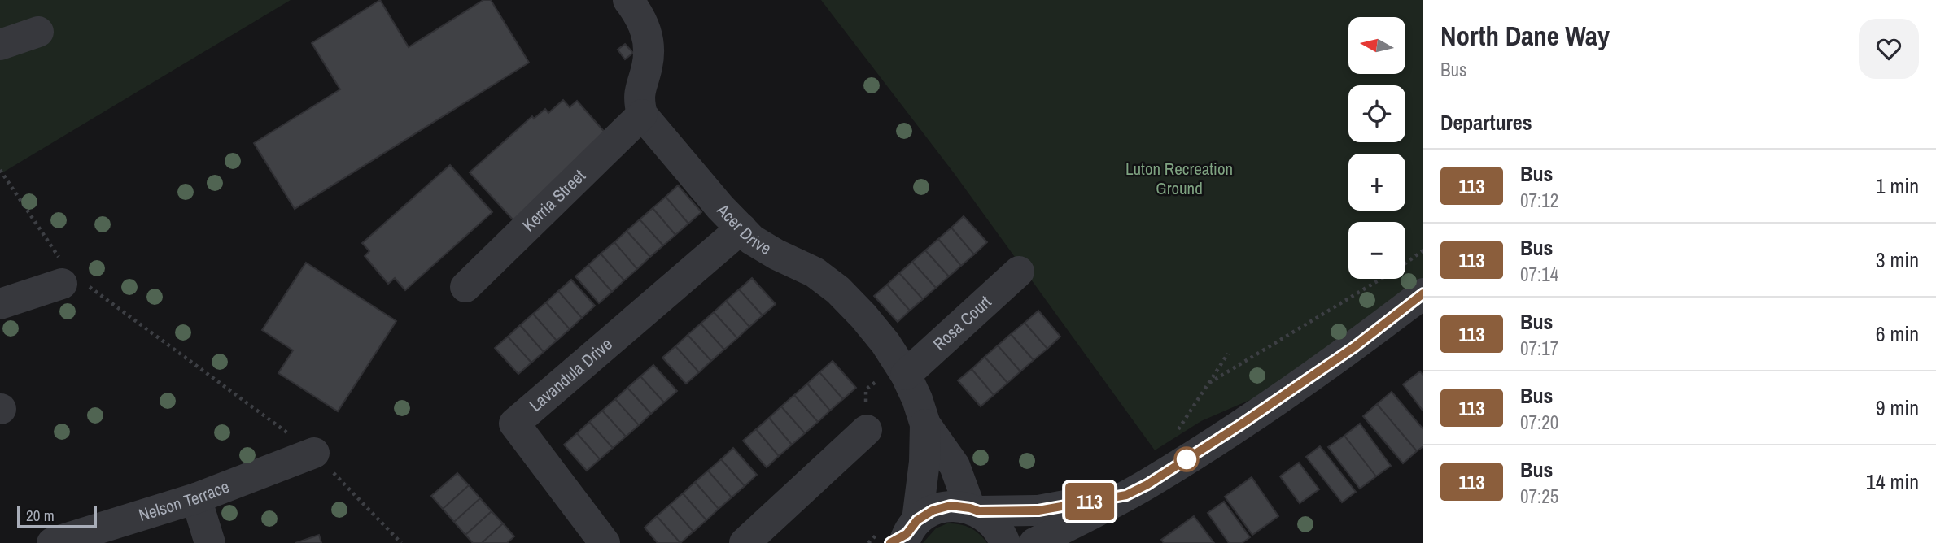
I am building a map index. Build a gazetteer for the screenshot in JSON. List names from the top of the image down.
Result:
{
  "streets": {
    "street": [
      "Kerria Street",
      "Acer Drive",
      "Rosa Court",
      "Lavandula Drive",
      "Nelson Terrace"
    ]
  },
  "crossings": [
    ["Kerria Street", "Acer Drive"],
    ["Acer Drive", "Rosa Court"],
    ["Acer Drive", "Lavandula Drive"]
  ],
  "parks": ["Luton Recreation Ground"],
  "lines": ["bus line 113"],
  "scale_bar": "20 m",
  "north": "left",
  "page": {
    "on_map": "113",
    "heading": [
      ["North Dane Way", "Bus"],
      "Departures"
    ],
    "map_buttons": ["+", "−"],
    "list": [
      {
        "mark": "113",
        "name": "Bus",
        "note": "07:12",
        "value": "1 min"
      },
      {
        "mark": "113",
        "name": "Bus",
        "note": "07:14",
        "value": "3 min"
      },
      {
        "mark": "113",
        "name": "Bus",
        "note": "07:17",
        "value": "6 min"
      },
      {
        "mark": "113",
        "name": "Bus",
        "note": "07:20",
        "value": "9 min"
      },
      {
        "mark": "113",
        "name": "Bus",
        "note": "07:25",
        "value": "14 min"
      }
    ],
    "scale": "20 m"
  }
}
